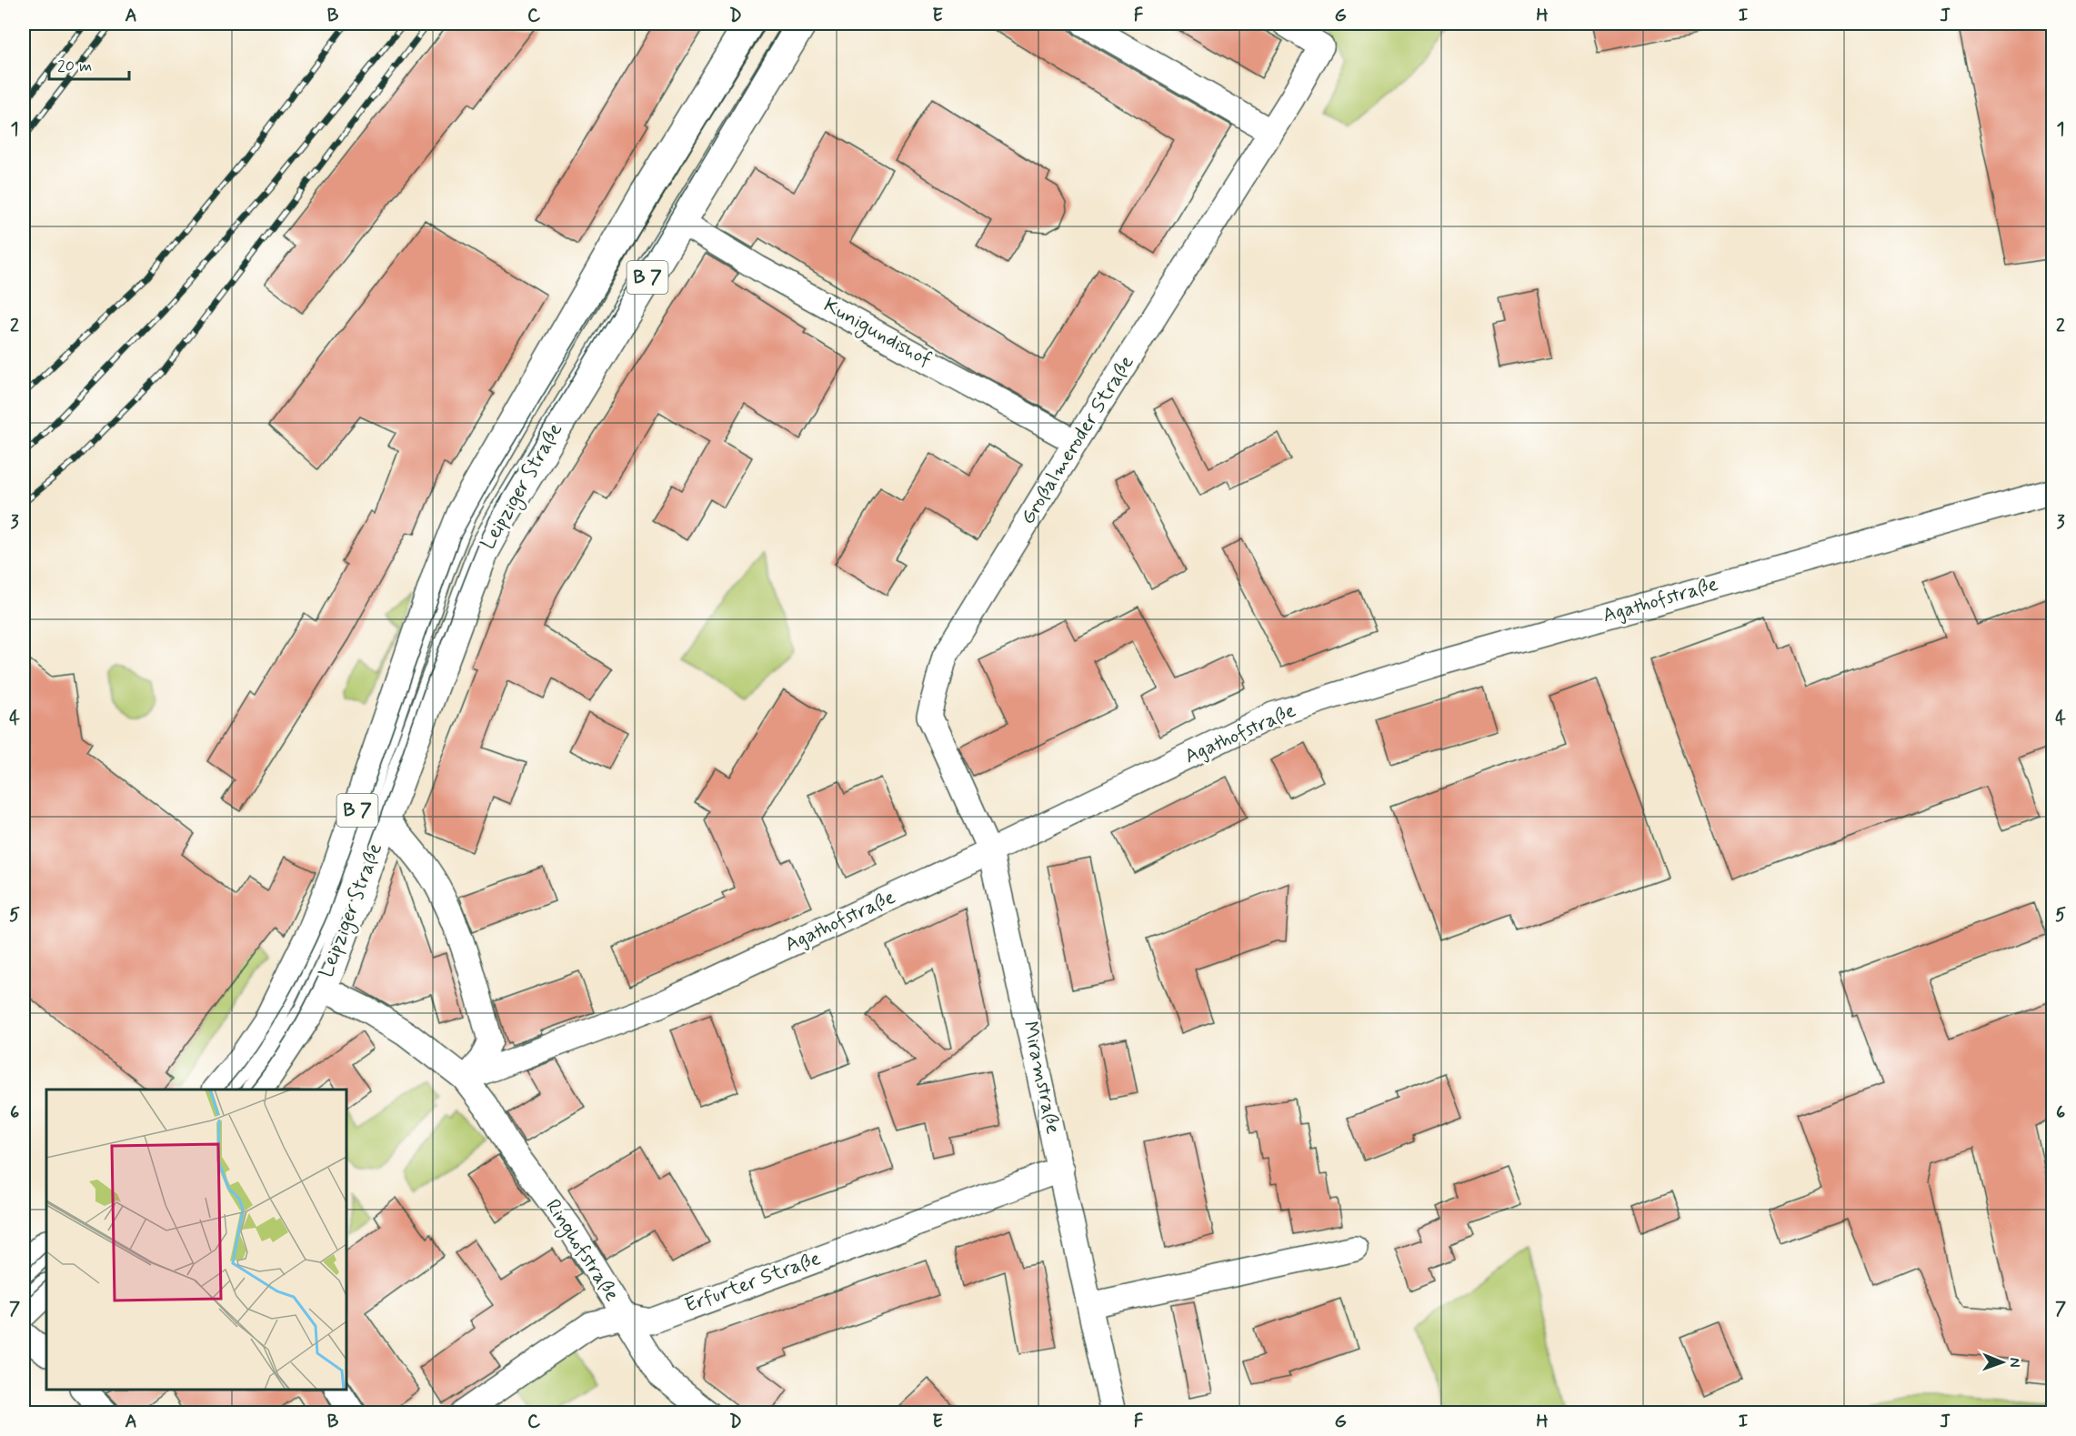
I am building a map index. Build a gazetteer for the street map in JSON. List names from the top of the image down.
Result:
{
  "streets": {
    "main road": ["B 7", "Leipziger Straße"],
    "street": [
      "Kunigundishof",
      "Großalmeroder Straße",
      "Agathofstraße",
      "Miramstraße",
      "Ringhofstraße",
      "Erfurter Straße"
    ]
  },
  "crossings": [
    ["Kunigundishof", "Großalmeroder Straße"],
    ["Kunigundishof", "Leipziger Straße"],
    ["Großalmeroder Straße", "Agathofstraße"],
    ["Großalmeroder Straße", "Miramstraße"],
    ["Leipziger Straße", "Ringhofstraße"],
    ["Agathofstraße", "Miramstraße"],
    ["Agathofstraße", "Ringhofstraße"],
    ["Miramstraße", "Erfurter Straße"],
    ["Ringhofstraße", "Erfurter Straße"]
  ],
  "scale_bar": "20 m",
  "north": "right",
  "grid": {
    "columns": [
      "A",
      "B",
      "C",
      "D",
      "E",
      "F",
      "G",
      "H",
      "I",
      "J"
    ],
    "rows": [
      "1",
      "2",
      "3",
      "4",
      "5",
      "6",
      "7"
    ]
  }
}
